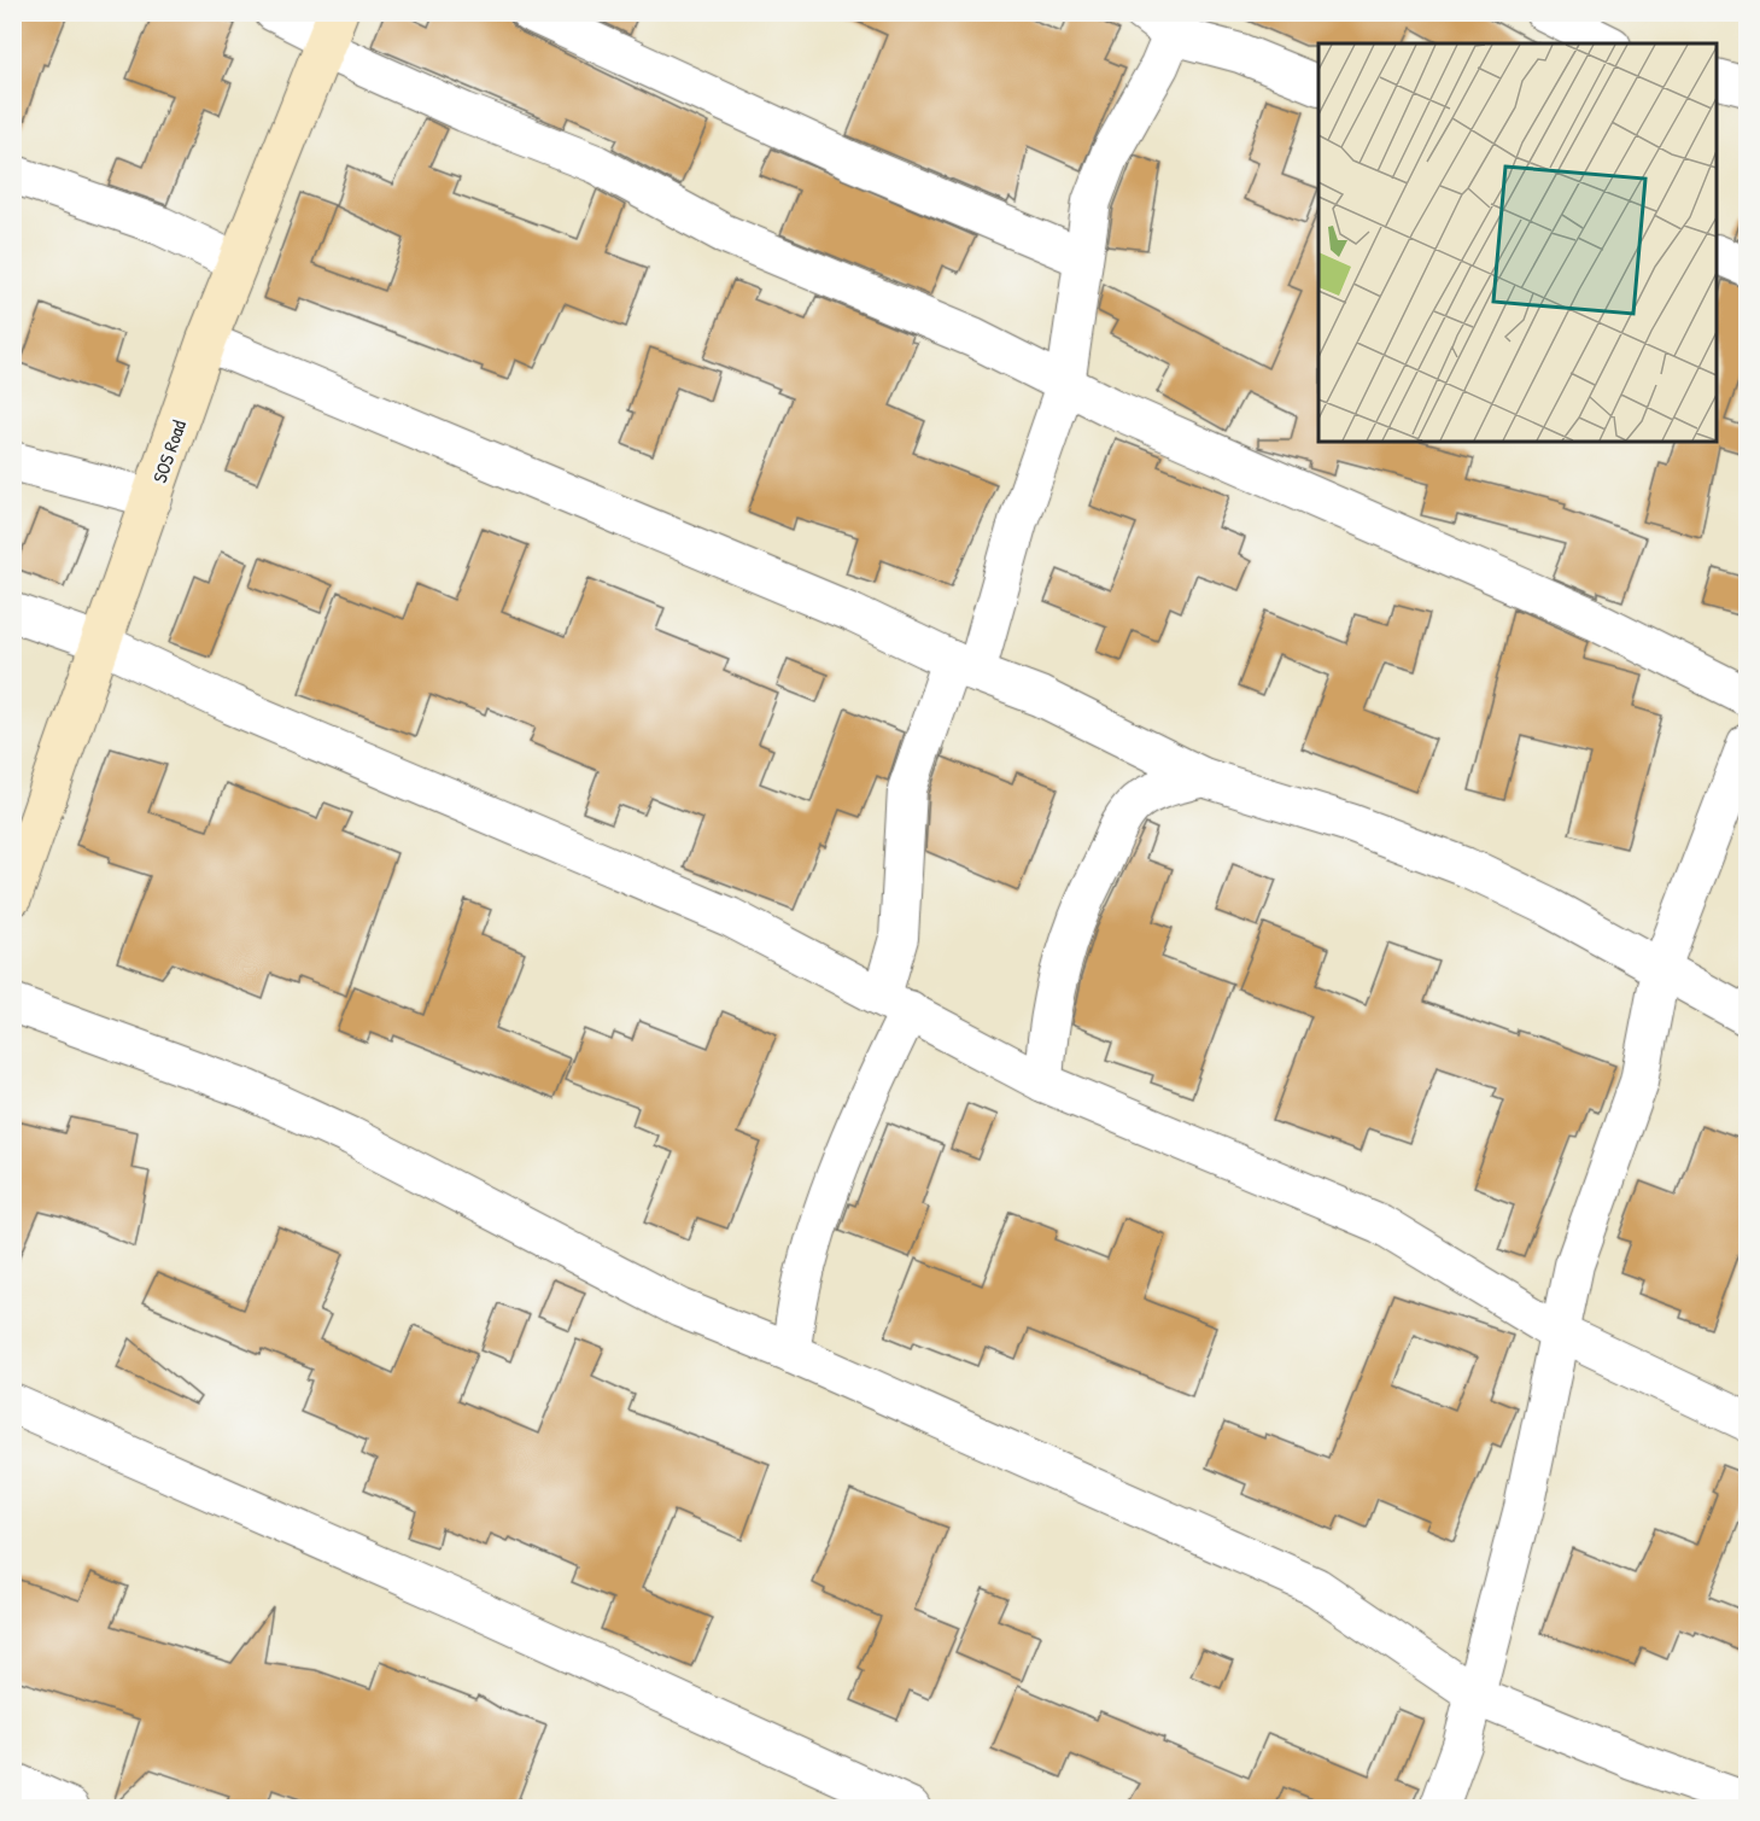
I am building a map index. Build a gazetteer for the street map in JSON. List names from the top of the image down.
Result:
{
  "streets": {
    "street": ["SOS Road"]
  }
}
